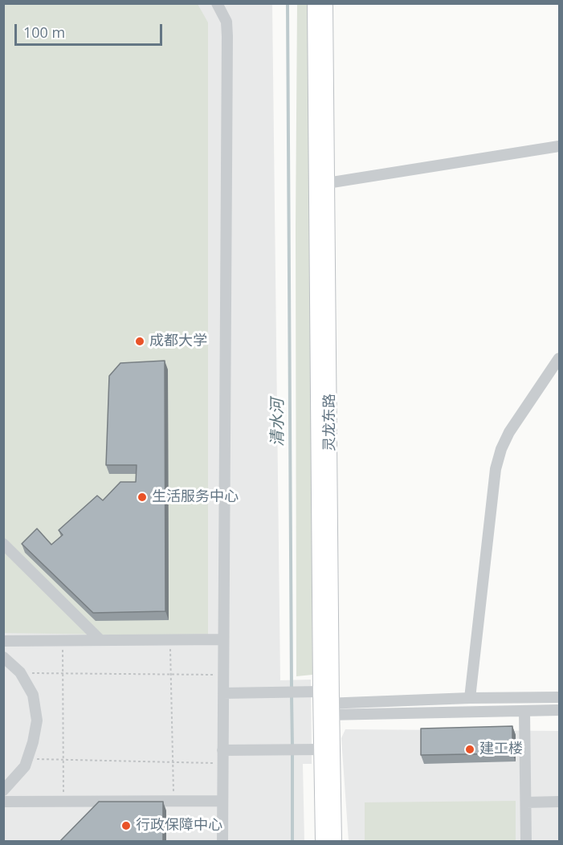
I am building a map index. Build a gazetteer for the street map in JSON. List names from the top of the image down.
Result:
{
  "streets": {
    "main road": ["灵龙东路"]
  },
  "water": ["清水河"],
  "places": [
    "成都大学",
    "生活服务中心",
    "建工楼",
    "行政保障中心"
  ],
  "scale_bar": "100 m"
}
